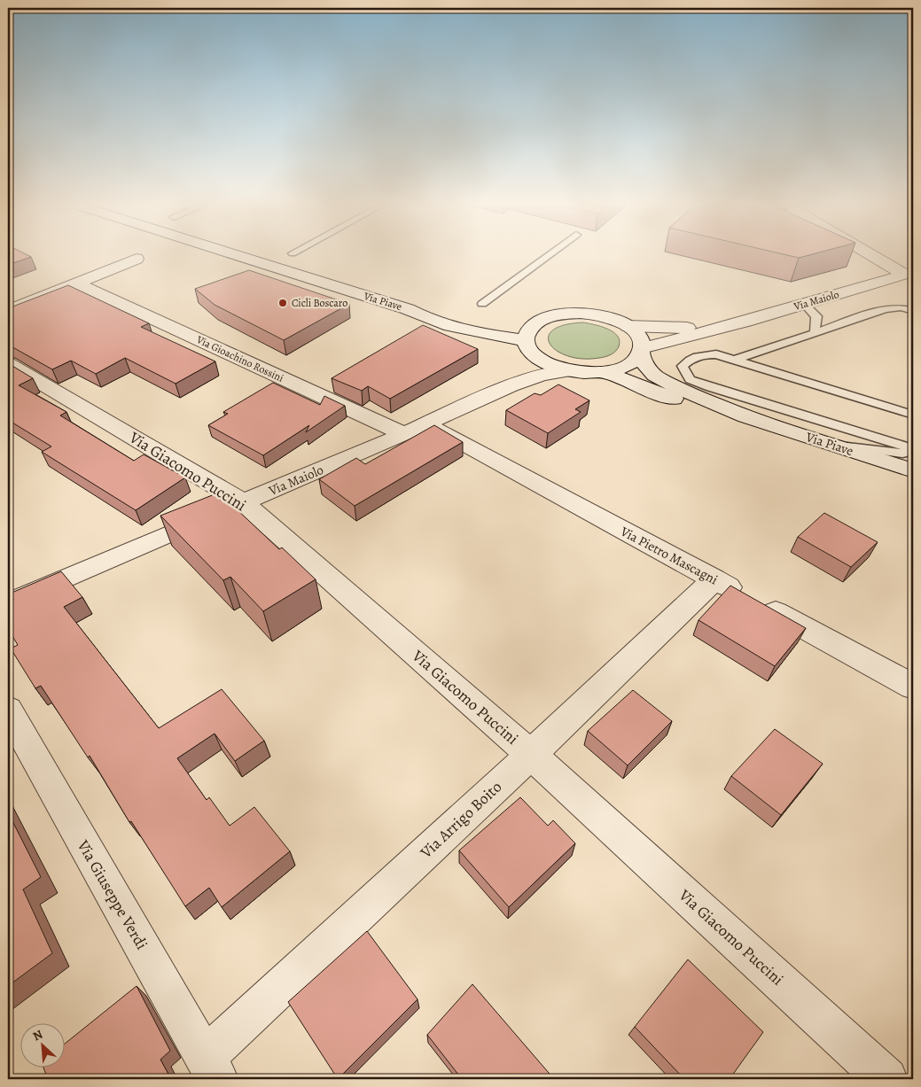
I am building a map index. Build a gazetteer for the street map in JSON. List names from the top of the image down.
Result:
{
  "streets": {
    "street": [
      "Via Maiolo",
      "Via Piave",
      "Via Gioachino Rossini",
      "Via Giacomo Puccini",
      "Via Pietro Mascagni",
      "Via Arrigo Boito",
      "Via Giuseppe Verdi"
    ]
  },
  "crossings": [
    ["Via Maiolo", "Via Piave"],
    ["Via Maiolo", "Via Gioachino Rossini"],
    ["Via Maiolo", "Via Giacomo Puccini"],
    ["Via Maiolo", "Via Pietro Mascagni"],
    ["Via Gioachino Rossini", "Via Pietro Mascagni"],
    ["Via Giacomo Puccini", "Via Arrigo Boito"],
    ["Via Pietro Mascagni", "Via Arrigo Boito"],
    ["Via Arrigo Boito", "Via Giuseppe Verdi"]
  ],
  "places": ["Cicli Boscaro"],
  "north": "top left"
}
